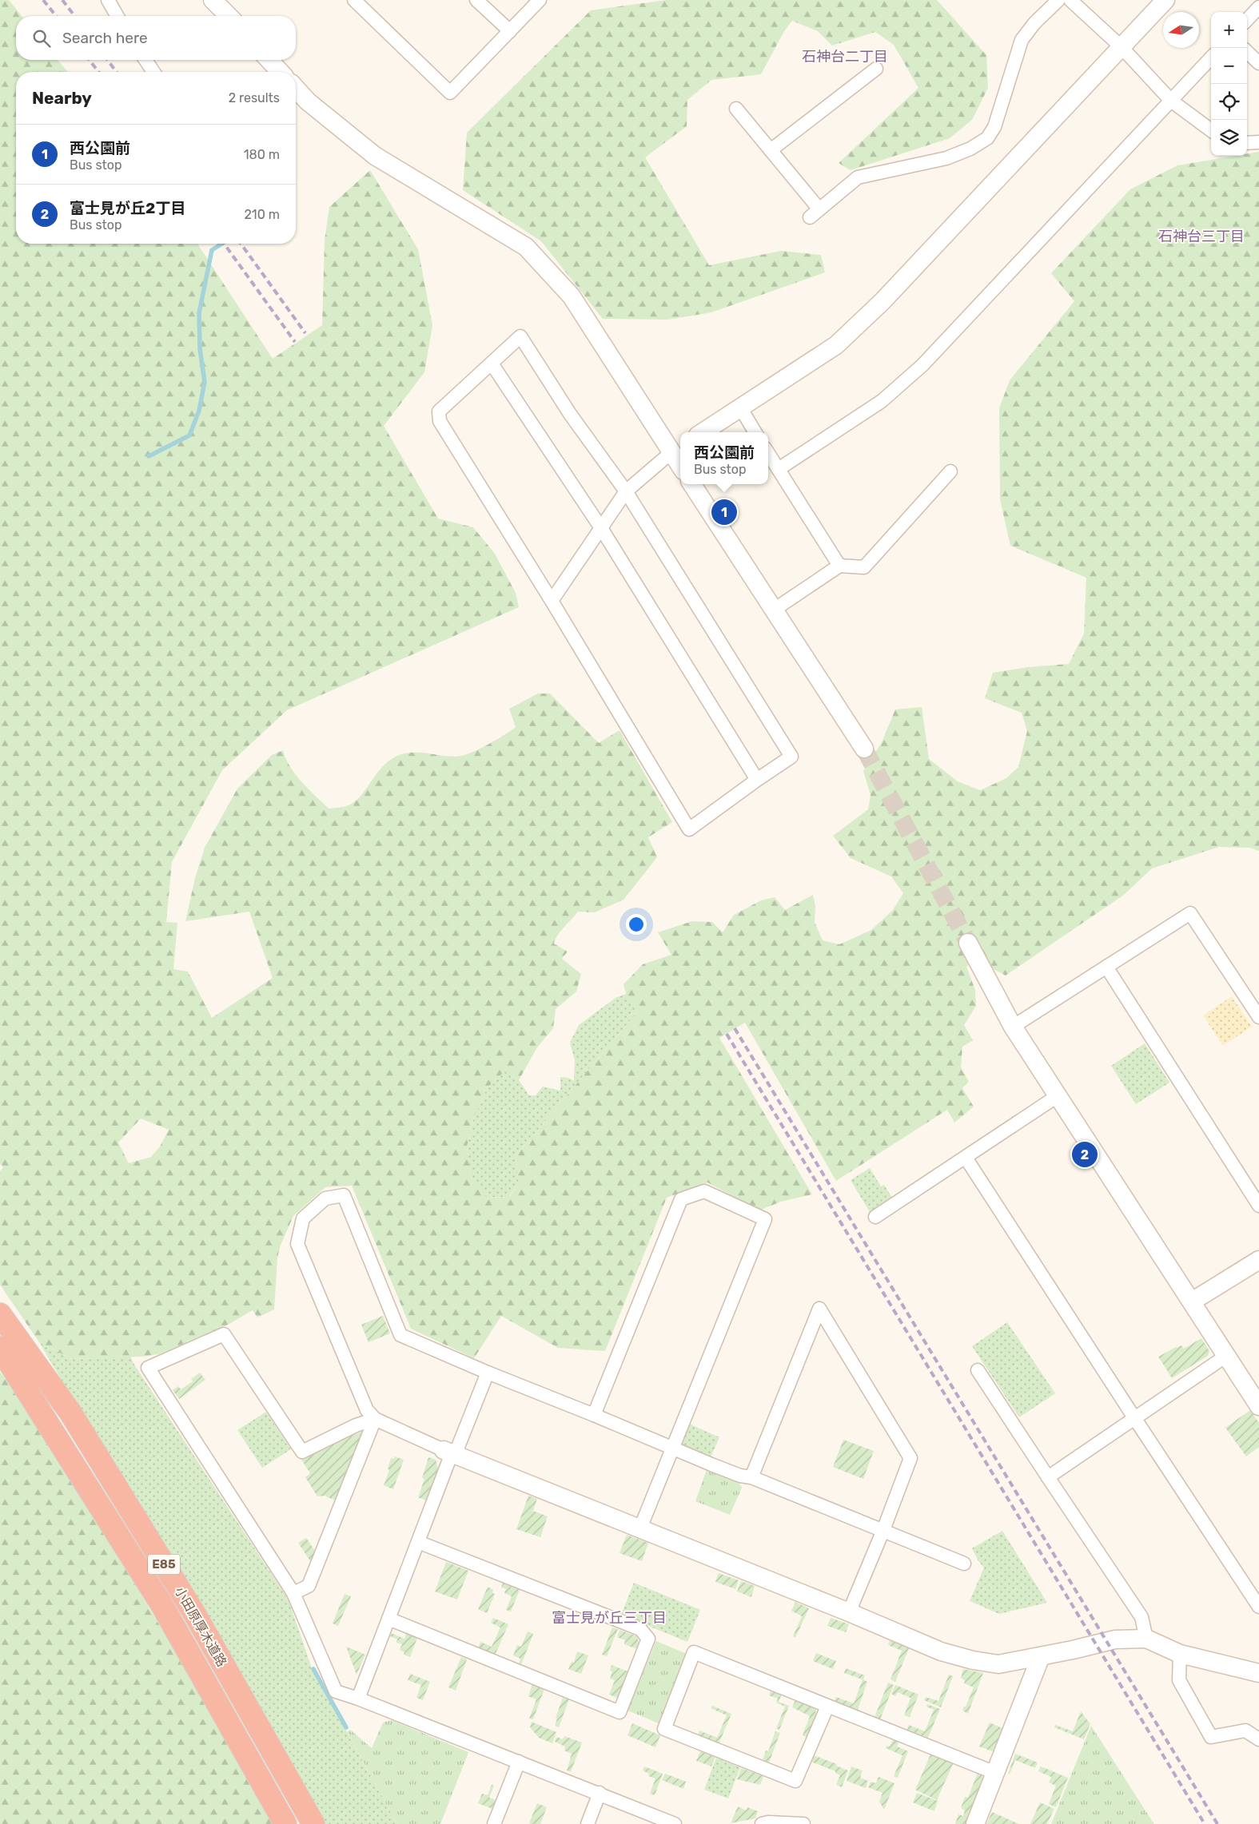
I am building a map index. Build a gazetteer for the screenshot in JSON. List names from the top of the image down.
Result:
{
  "streets": {
    "highway": ["E85", "小田原厚木道路"]
  },
  "districts": ["石神台二丁目", "石神台三丁目", "富士見が丘三丁目"],
  "north": "left",
  "page": {
    "map_buttons": ["+", "−"],
    "search": "Search here",
    "heading": ["Nearby", "2 results"],
    "list": [
      {
        "mark": "1",
        "name": "西公園前",
        "note": "Bus stop",
        "value": "180 m"
      },
      {
        "mark": "2",
        "name": "富士見が丘2丁目",
        "note": "Bus stop",
        "value": "210 m"
      }
    ],
    "popup": ["西公園前", "Bus stop"],
    "pins": ["1", "2"]
  }
}
